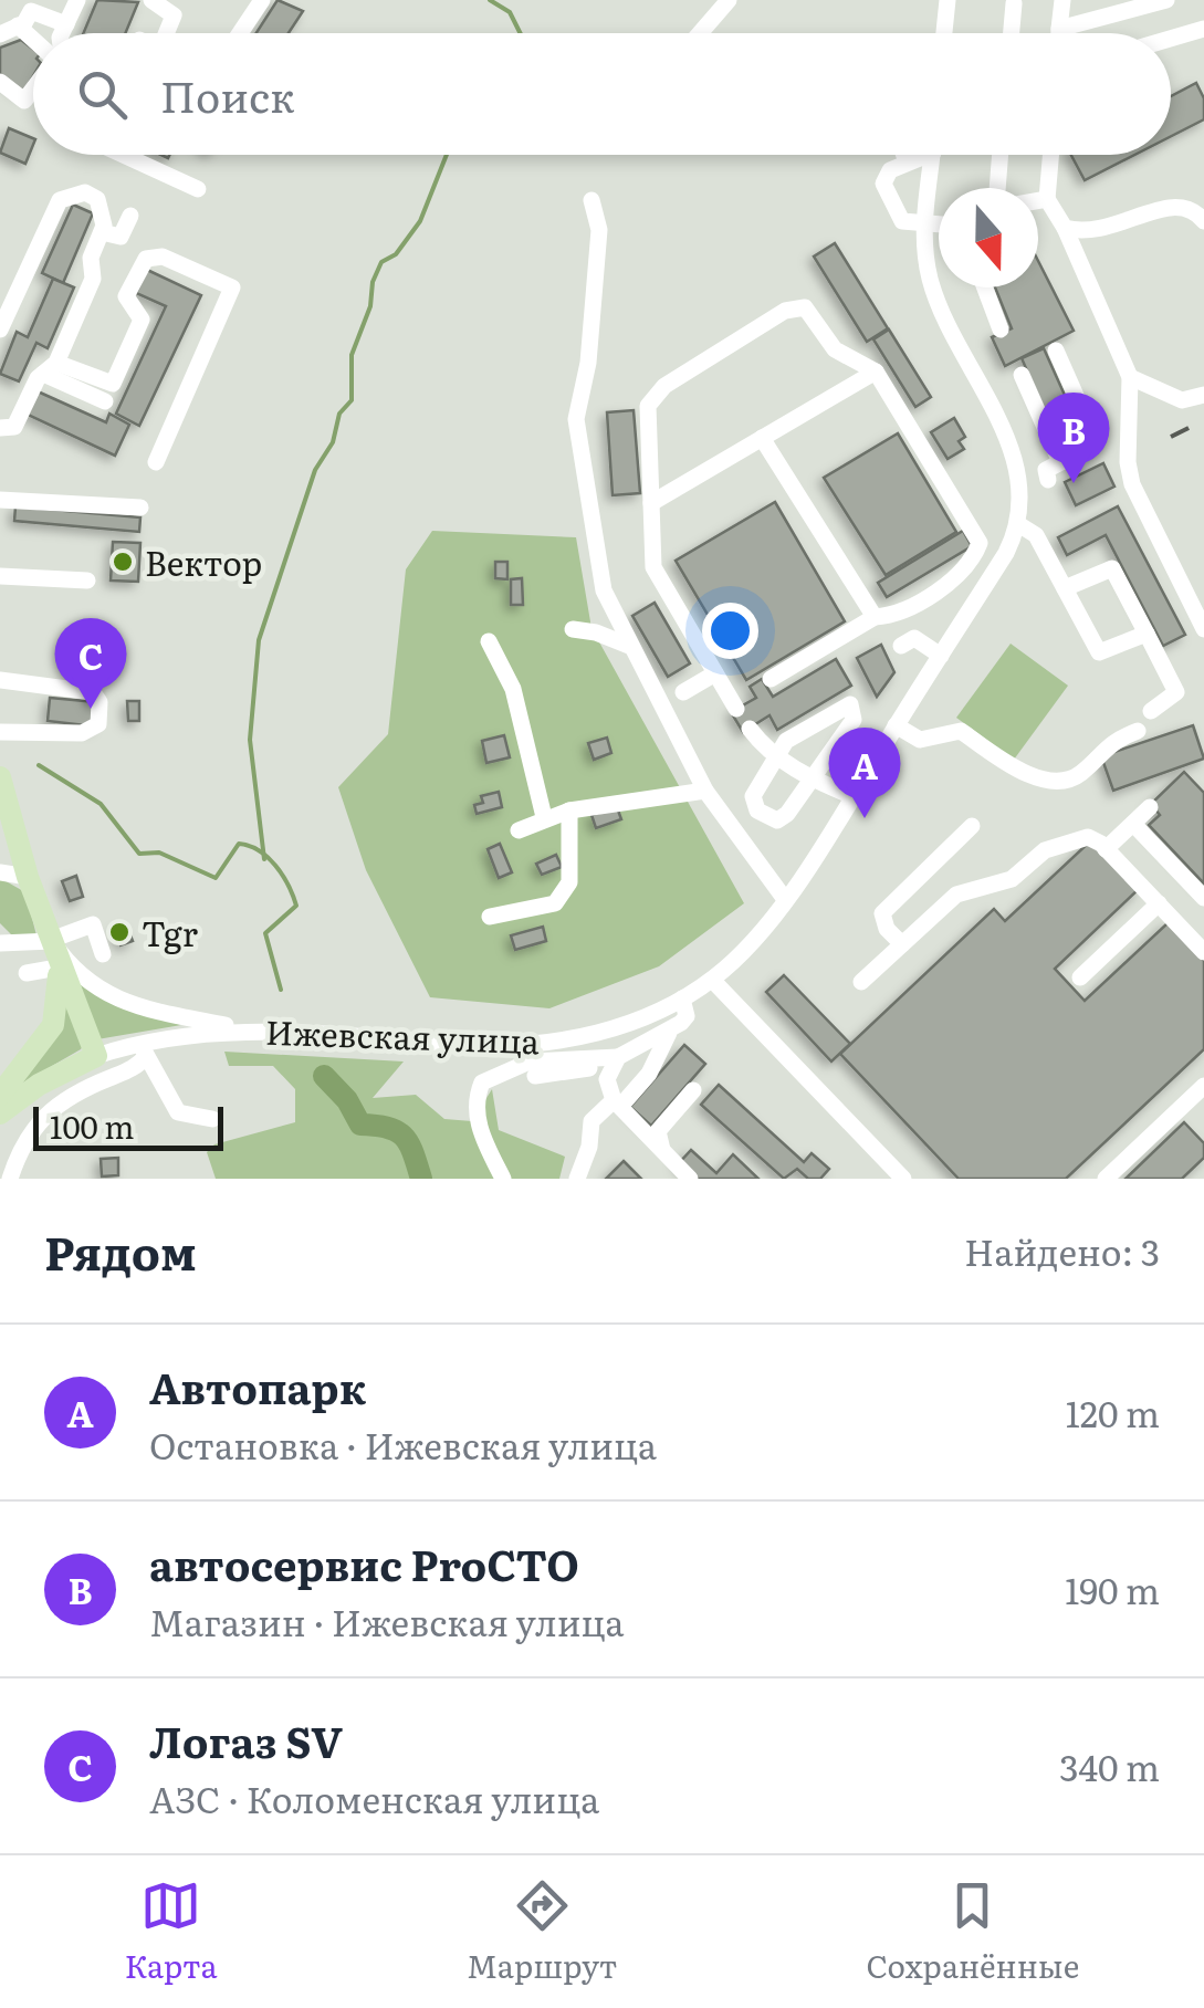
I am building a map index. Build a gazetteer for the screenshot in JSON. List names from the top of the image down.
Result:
{
  "streets": {
    "main road": ["Ижевская улица"]
  },
  "places": ["Вектор", "Tgr"],
  "scale_bar": "100 m",
  "north": "bottom",
  "page": {
    "search": "Поиск",
    "pins": ["B", "C", "A"],
    "scale": "100 m",
    "heading": ["Рядом", "Найдено: 3"],
    "list": [
      {
        "mark": "A",
        "name": "Автопарк",
        "note": "Остановка · Ижевская улица",
        "value": "120 m"
      },
      {
        "mark": "B",
        "name": "автосервис ProСТО",
        "note": "Магазин · Ижевская улица",
        "value": "190 m"
      },
      {
        "mark": "C",
        "name": "Логаз SV",
        "note": "АЗС · Коломенская улица",
        "value": "340 m"
      }
    ],
    "nav": ["Карта", "Маршрут", "Сохранённые"]
  }
}
